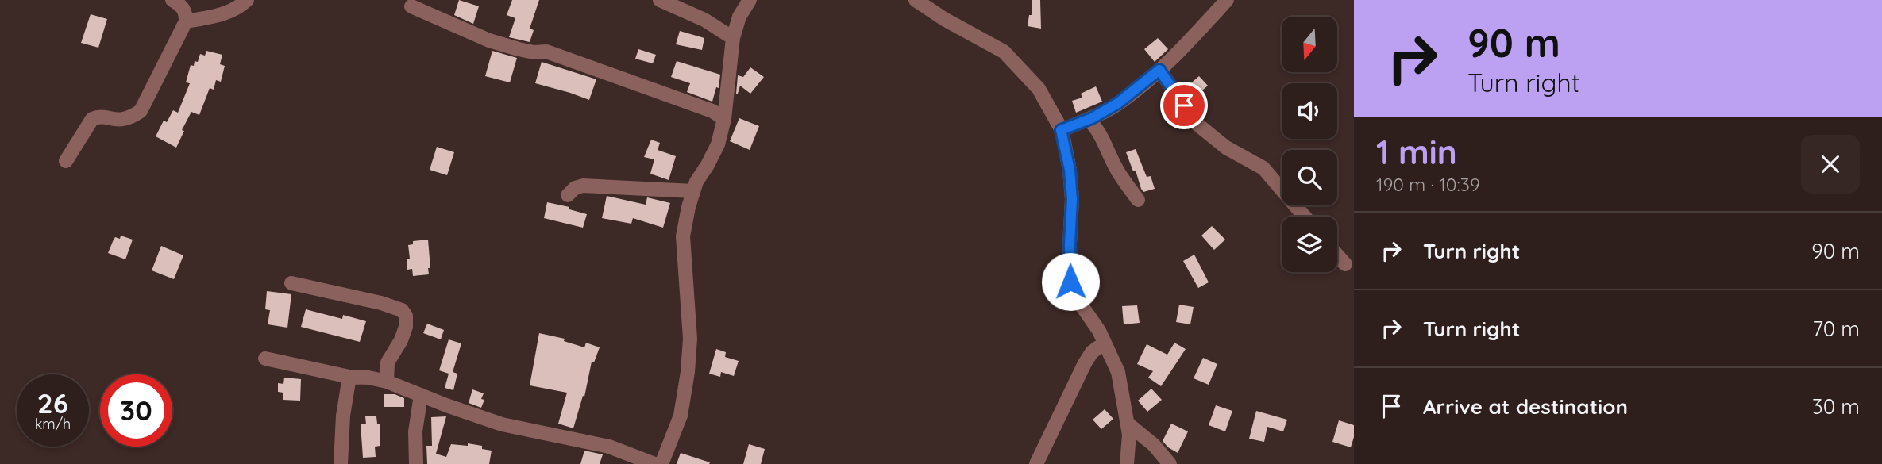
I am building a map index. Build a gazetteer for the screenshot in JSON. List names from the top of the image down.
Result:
{
  "north": "bottom",
  "page": {
    "turn": ["90 m", "Turn right"],
    "heading": ["1 min", "190 m · 10:39"],
    "list": [
      {
        "name": "Turn right",
        "value": "90 m"
      },
      {
        "name": "Turn right",
        "value": "70 m"
      },
      {
        "name": "Arrive at destination",
        "value": "30 m"
      }
    ],
    "speed": "26 km/h",
    "limit": "30"
  }
}
